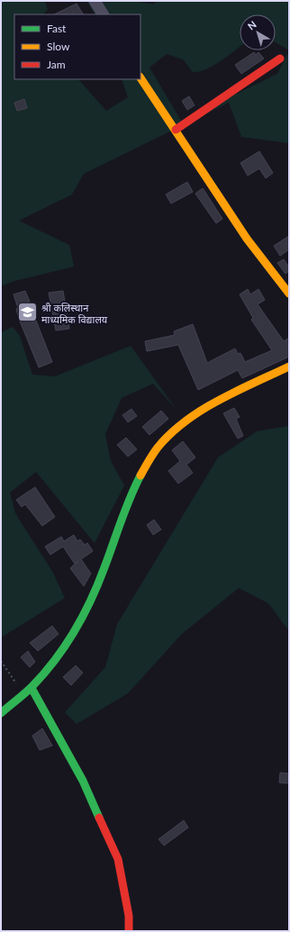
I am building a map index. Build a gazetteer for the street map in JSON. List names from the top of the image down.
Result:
{
  "places": {
    "school or university": ["श्री कलिस्थान माध्यमिक विद्यालय"]
  },
  "legend": ["Fast", "Slow", "Jam"],
  "north": "top left"
}
